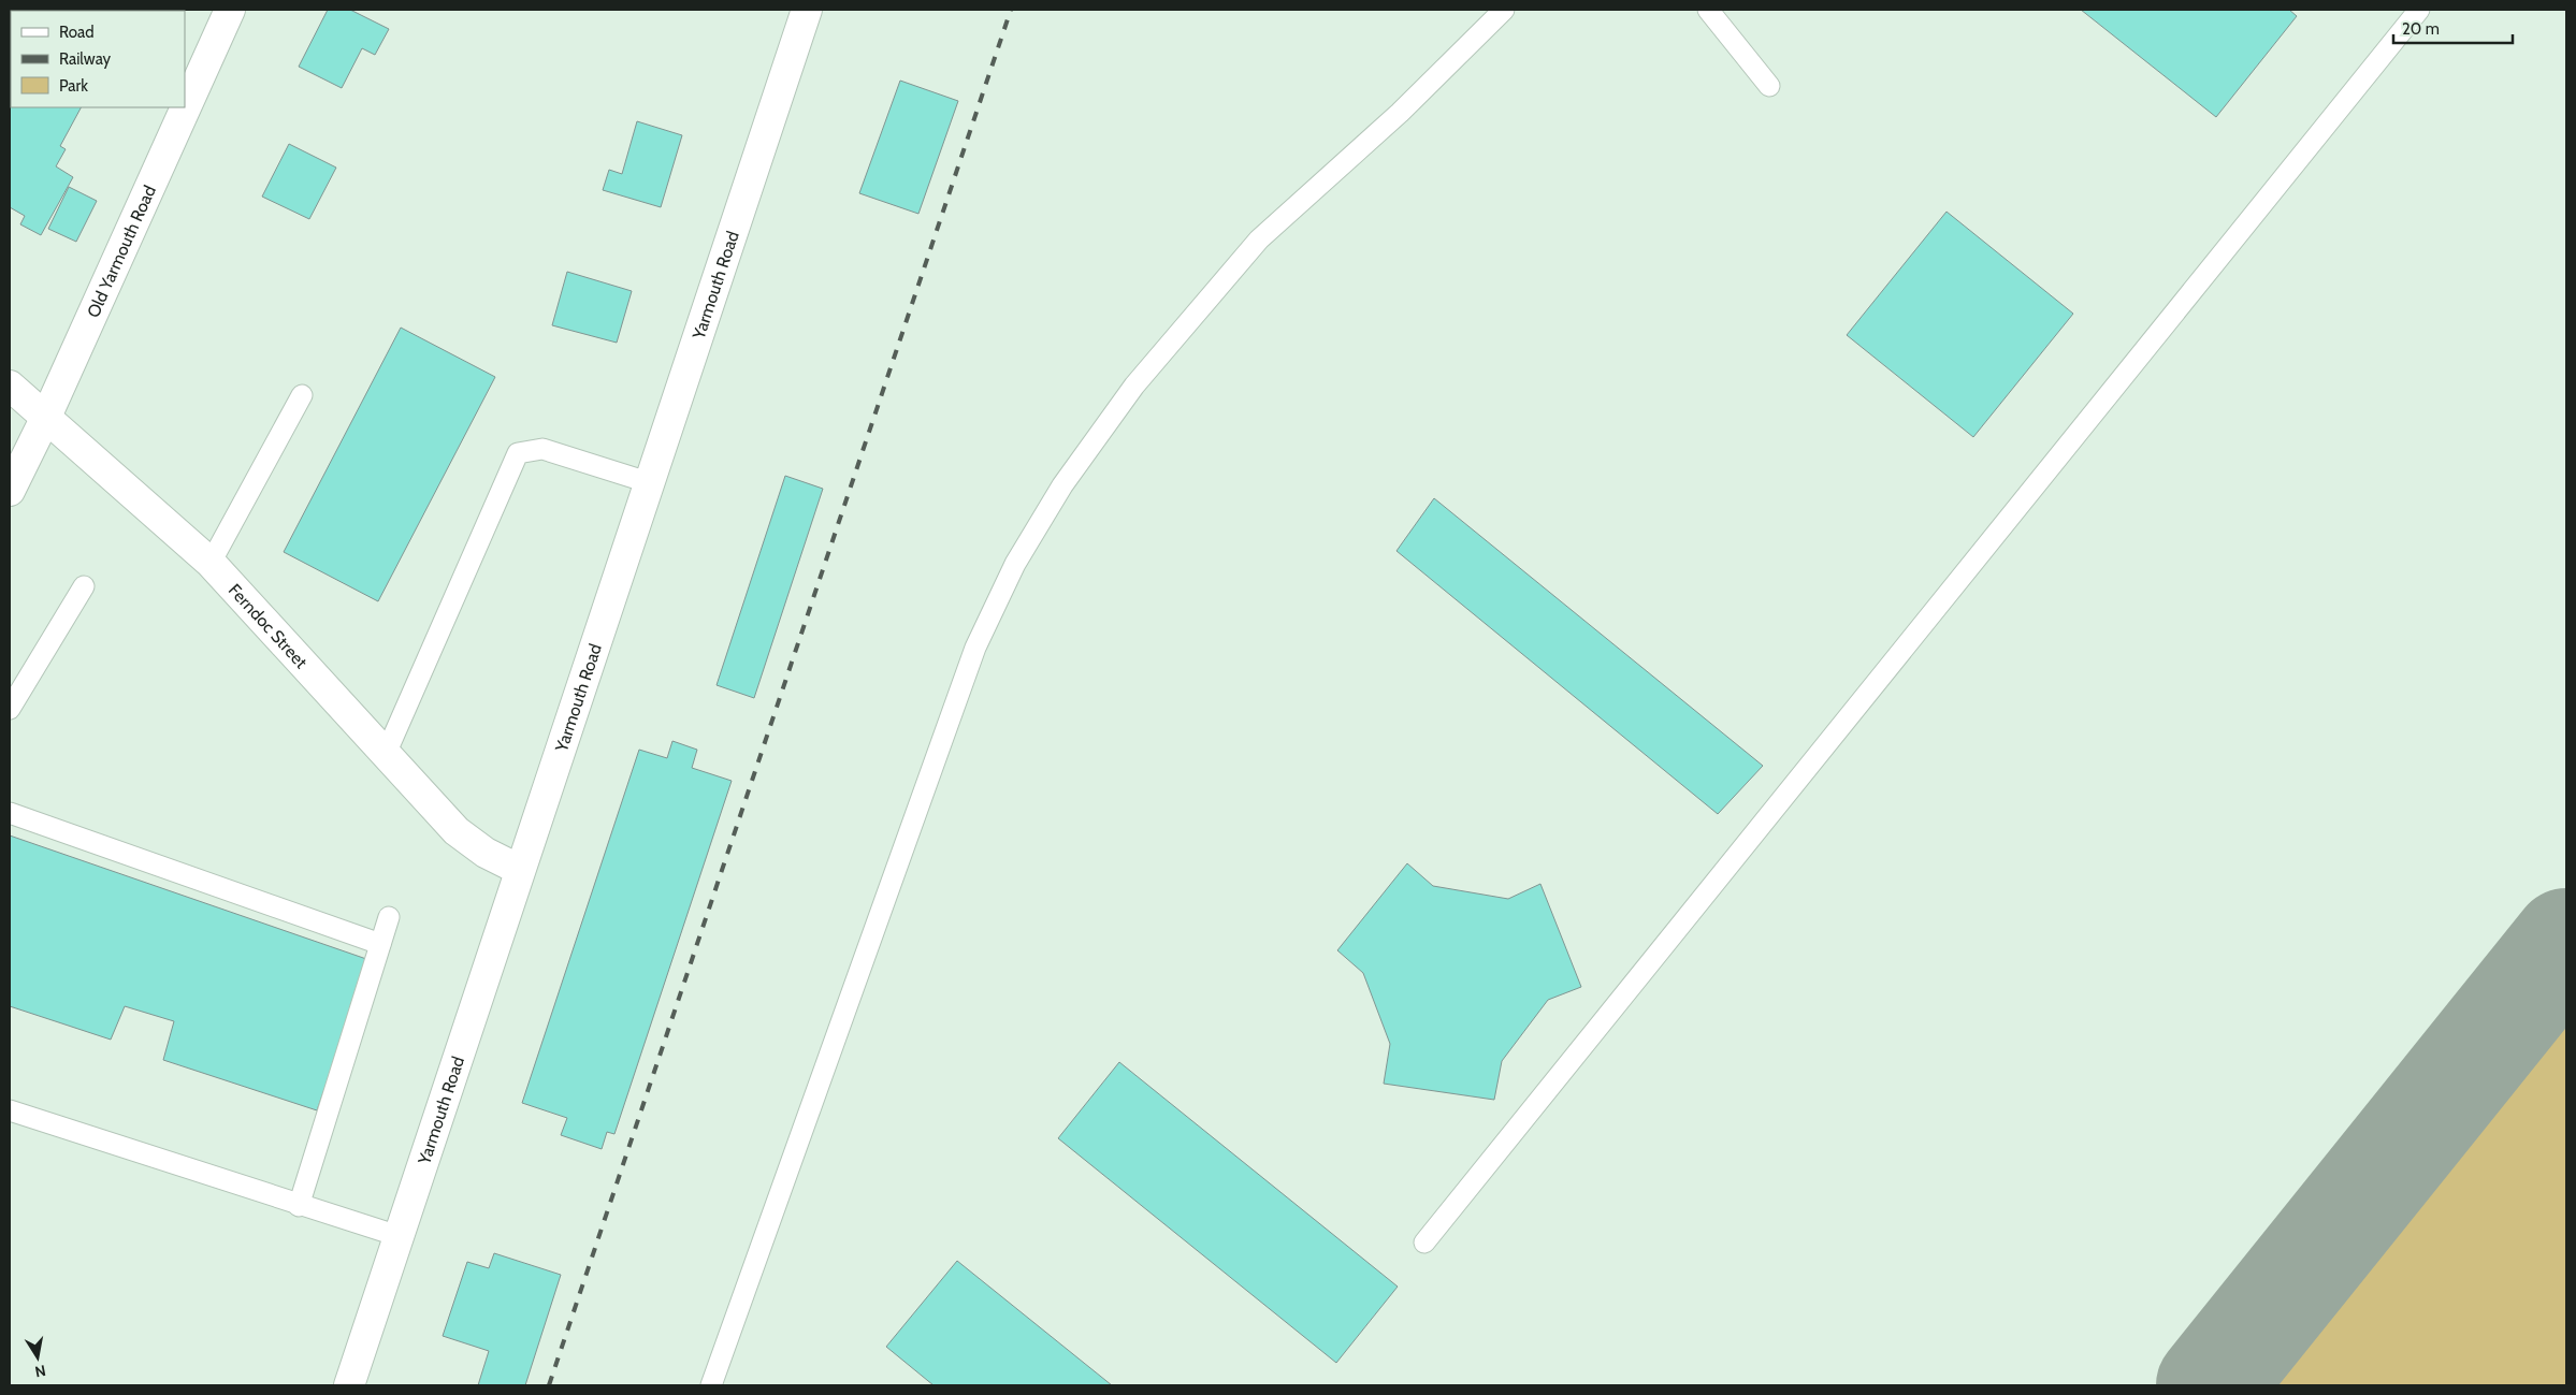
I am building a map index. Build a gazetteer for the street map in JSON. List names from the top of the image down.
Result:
{
  "streets": {
    "main road": ["Old Yarmouth Road", "Yarmouth Road", "Ferndoc Street"]
  },
  "crossings": [
    ["Old Yarmouth Road", "Ferndoc Street"],
    ["Yarmouth Road", "Ferndoc Street"]
  ],
  "legend": ["Road", "Railway", "Park"],
  "scale_bar": "20 m",
  "north": "bottom"
}
